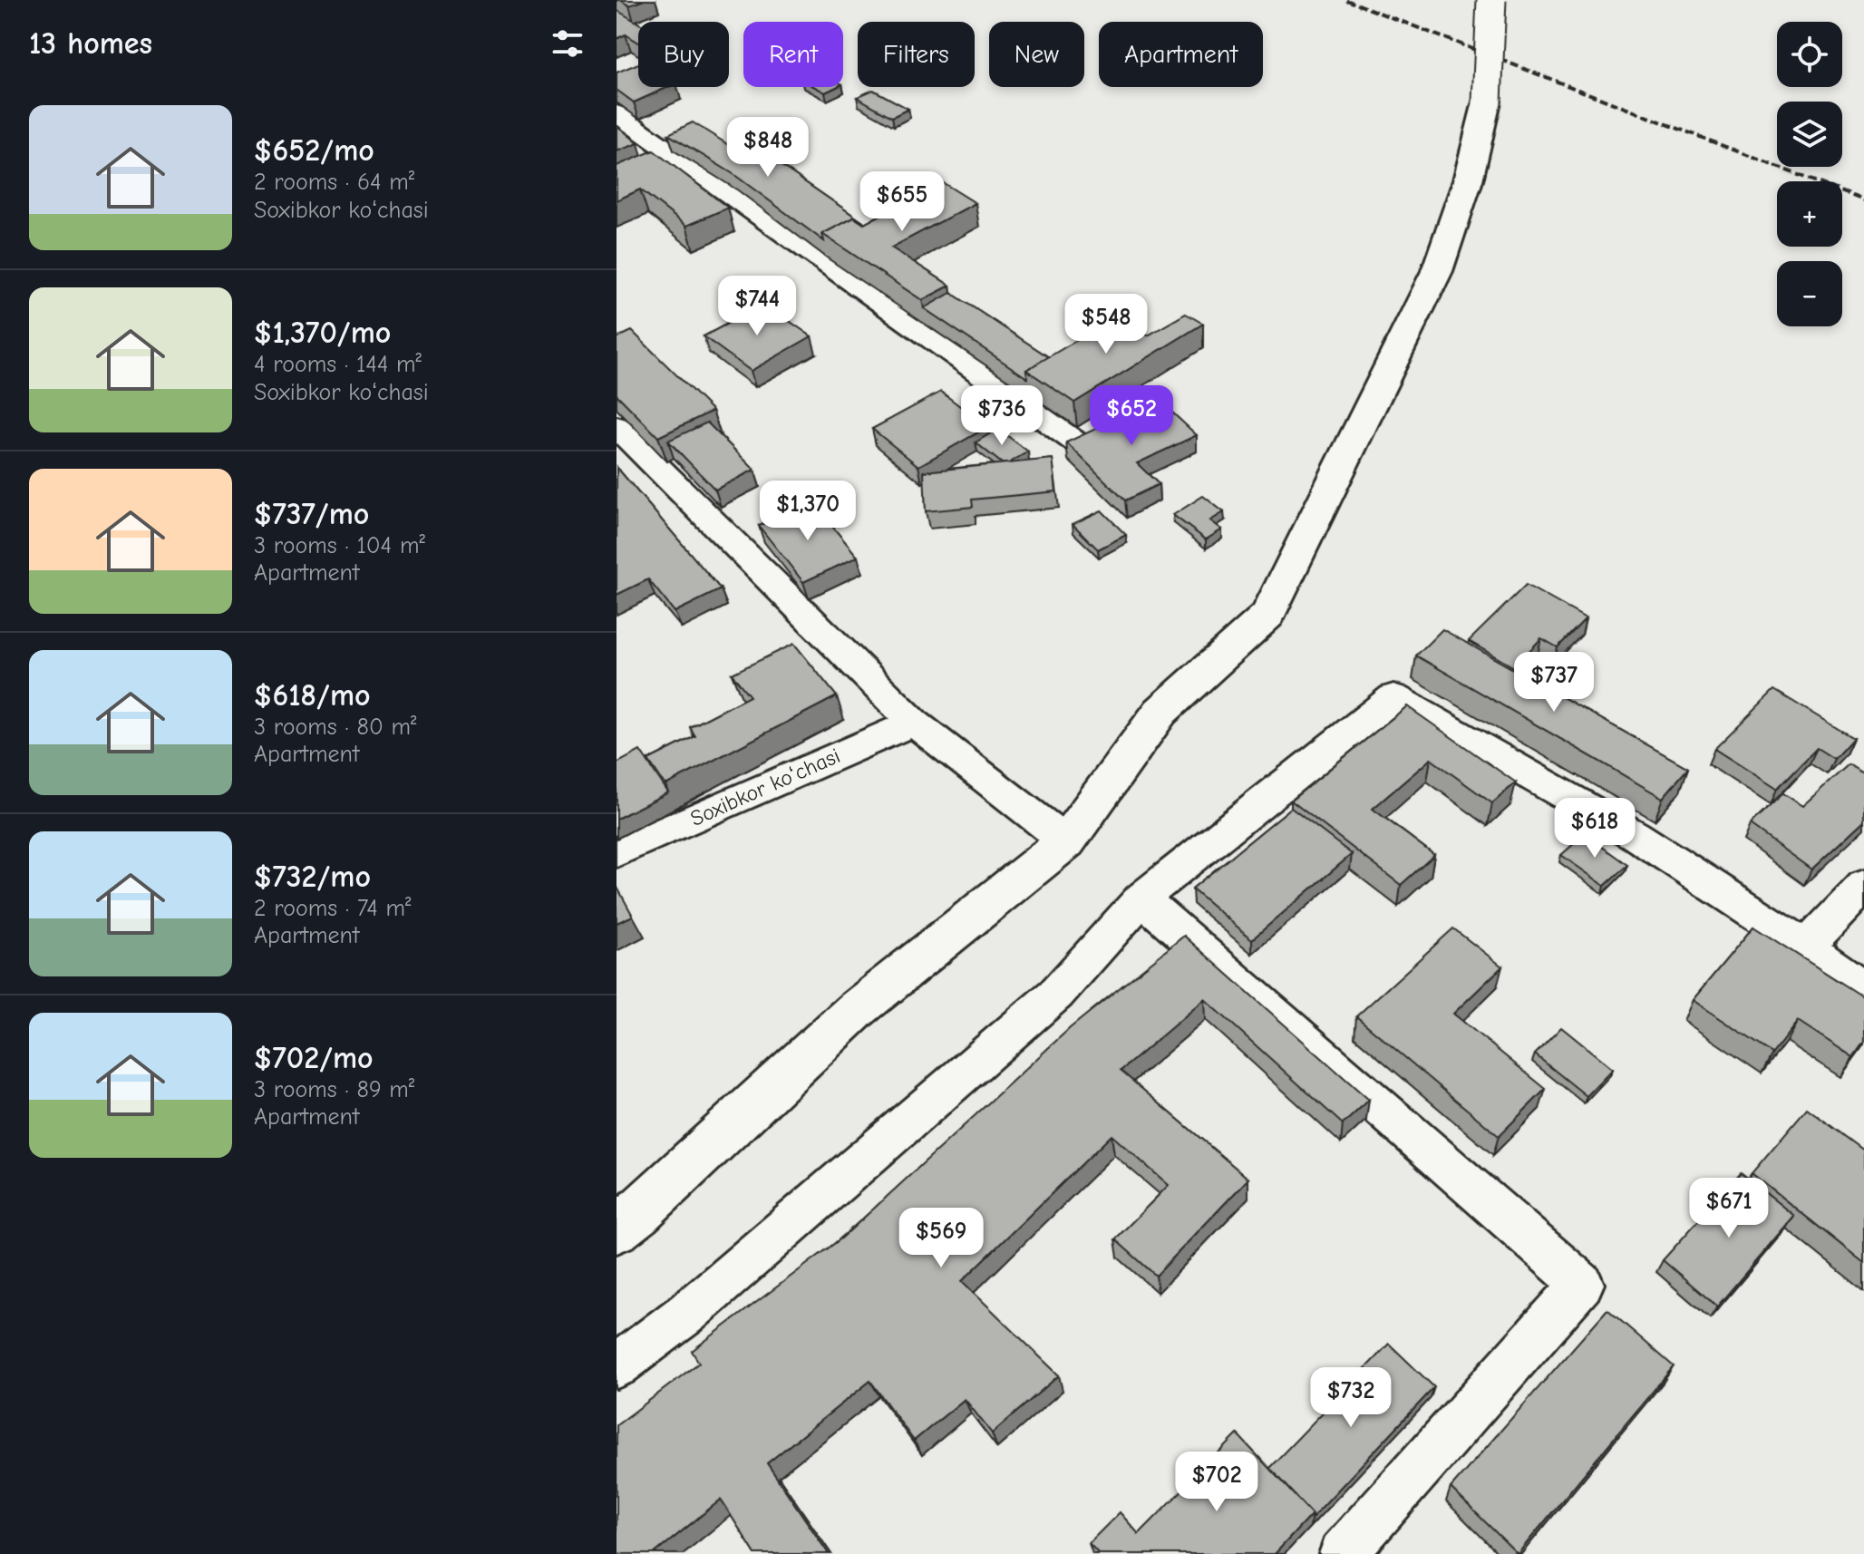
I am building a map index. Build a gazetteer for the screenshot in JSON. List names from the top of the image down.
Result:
{
  "streets": {
    "street": ["Soxibkor koʻchasi"]
  },
  "page": {
    "heading": "13 homes",
    "map_buttons": ["+", "−"],
    "chip": [
      "Buy",
      "Rent",
      "Filters",
      "New",
      "Apartment"
    ],
    "list": [
      {
        "name": "$652/mo",
        "note": "2 rooms · 64 m² · Soxibkor koʻchasi"
      },
      {
        "name": "$1,370/mo",
        "note": "4 rooms · 144 m² · Soxibkor koʻchasi"
      },
      {
        "name": "$737/mo",
        "note": "3 rooms · 104 m² · Apartment"
      },
      {
        "name": "$618/mo",
        "note": "3 rooms · 80 m² · Apartment"
      },
      {
        "name": "$732/mo",
        "note": "2 rooms · 74 m² · Apartment"
      },
      {
        "name": "$702/mo",
        "note": "3 rooms · 89 m² · Apartment"
      }
    ],
    "price": [
      "$848",
      "$655",
      "$744",
      "$548",
      "$736",
      "$652",
      "$1,370",
      "$737",
      "$618",
      "$671",
      "$569",
      "$732",
      "$702"
    ]
  }
}
